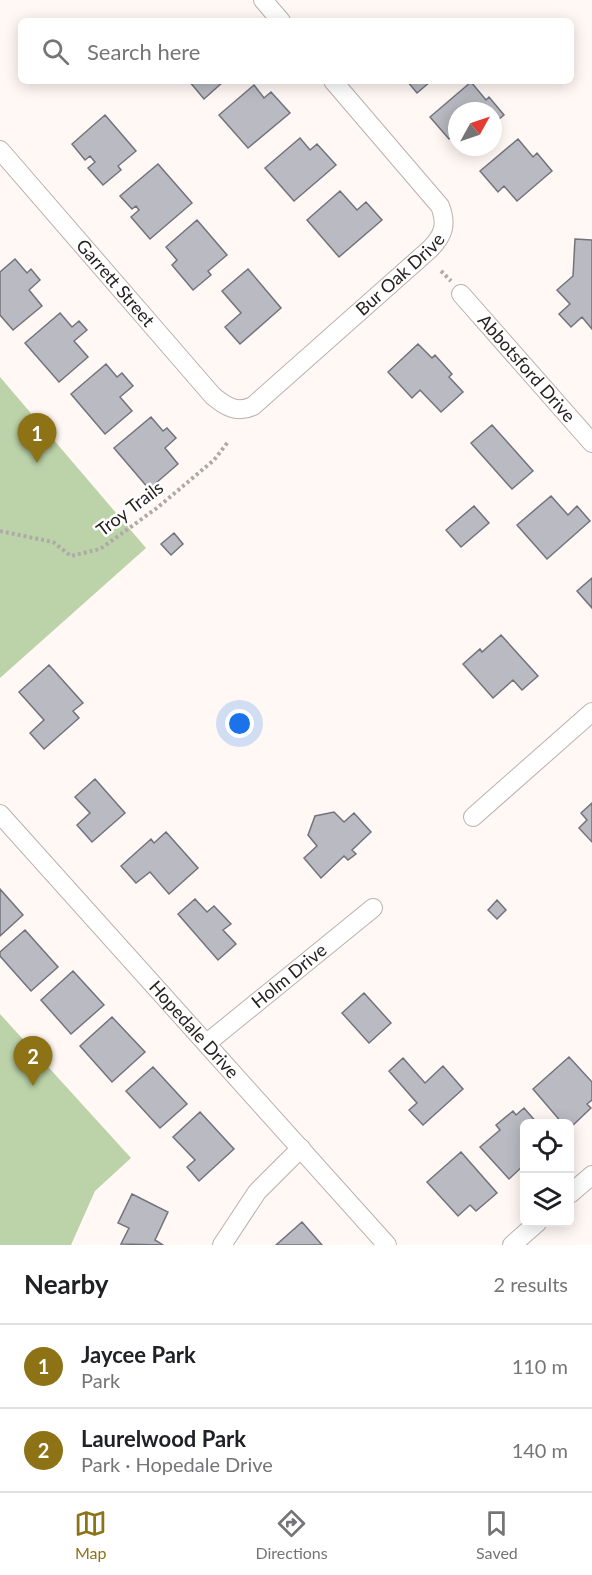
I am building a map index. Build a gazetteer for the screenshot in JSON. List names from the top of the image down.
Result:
{
  "streets": {
    "street": [
      "Bur Oak Drive",
      "Garrett Street",
      "Abbotsford Drive",
      "Holm Drive",
      "Hopedale Drive"
    ],
    "path": ["Troy Trails"]
  },
  "crossings": [
    ["Bur Oak Drive", "Garrett Street"],
    ["Holm Drive", "Hopedale Drive"]
  ],
  "north": "top right",
  "page": {
    "search": "Search here",
    "pins": ["1", "2"],
    "heading": ["Nearby", "2 results"],
    "list": [
      {
        "mark": "1",
        "name": "Jaycee Park",
        "note": "Park",
        "value": "110 m"
      },
      {
        "mark": "2",
        "name": "Laurelwood Park",
        "note": "Park · Hopedale Drive",
        "value": "140 m"
      }
    ],
    "nav": ["Map", "Directions", "Saved"]
  }
}
